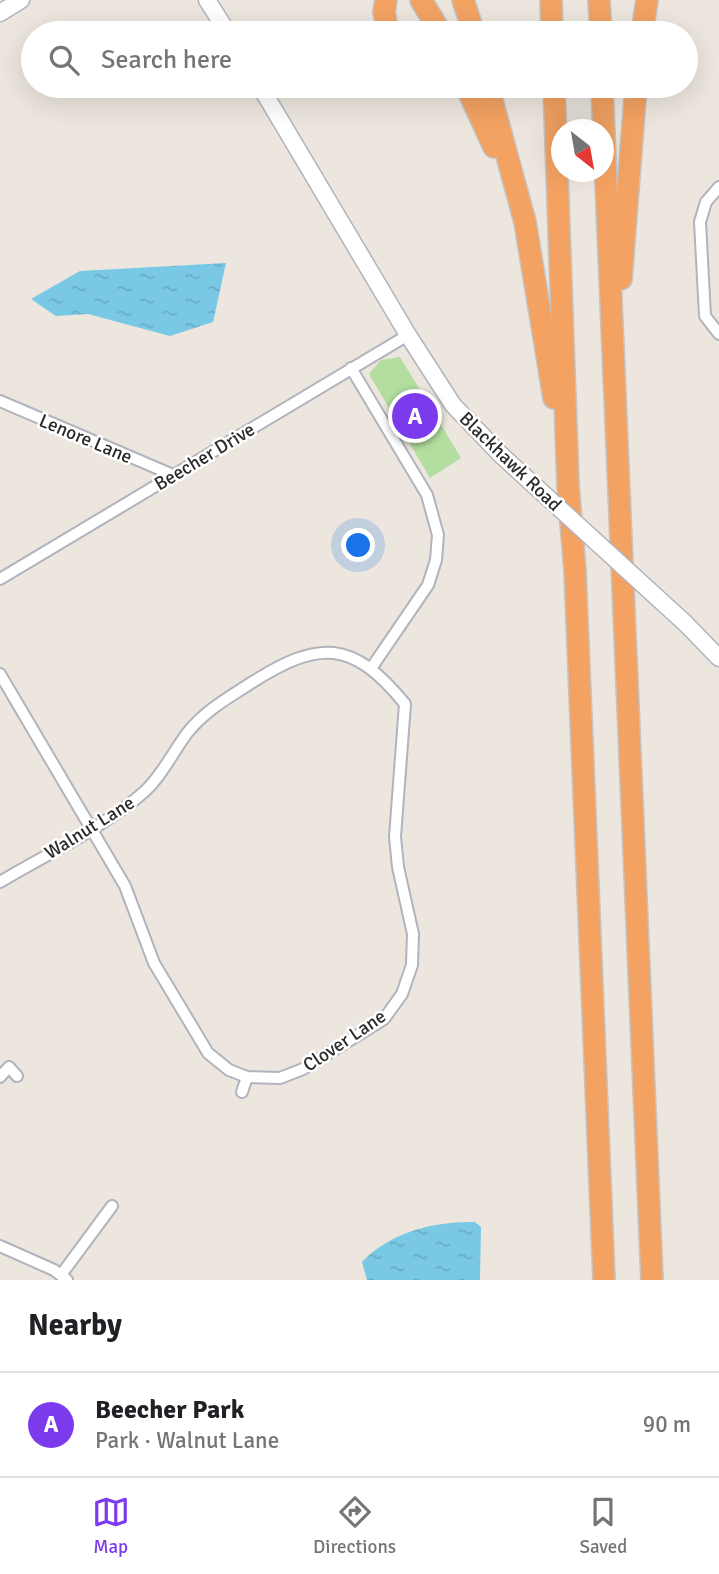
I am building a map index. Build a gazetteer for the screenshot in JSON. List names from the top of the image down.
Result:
{
  "streets": {
    "street": [
      "Lenore Lane",
      "Beecher Drive",
      "Blackhawk Road",
      "Walnut Lane",
      "Clover Lane"
    ]
  },
  "crossings": [
    ["Lenore Lane", "Beecher Drive"],
    ["Beecher Drive", "Blackhawk Road"],
    ["Walnut Lane", "Clover Lane"]
  ],
  "north": "bottom right",
  "page": {
    "search": "Search here",
    "pins": "A",
    "heading": "Nearby",
    "list": [
      {
        "mark": "A",
        "name": "Beecher Park",
        "note": "Park · Walnut Lane",
        "value": "90 m"
      }
    ],
    "nav": ["Map", "Directions", "Saved"]
  }
}
